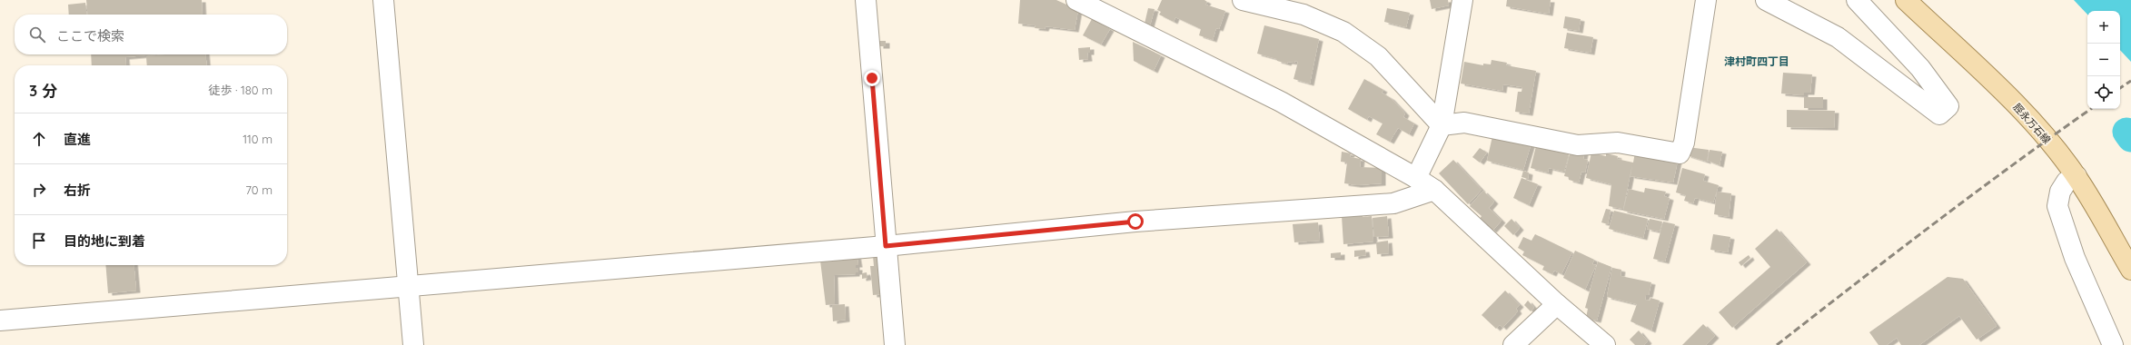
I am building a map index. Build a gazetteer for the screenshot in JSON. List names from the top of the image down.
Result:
{
  "streets": {
    "main road": ["脛永万石線"]
  },
  "districts": ["津村町四丁目"],
  "page": {
    "map_buttons": ["+", "−"],
    "search": "ここで検索",
    "heading": ["3 分", "徒歩 · 180 m"],
    "list": [
      ["直進", "110 m"],
      ["右折", "70 m"],
      "目的地に到着"
    ]
  }
}
